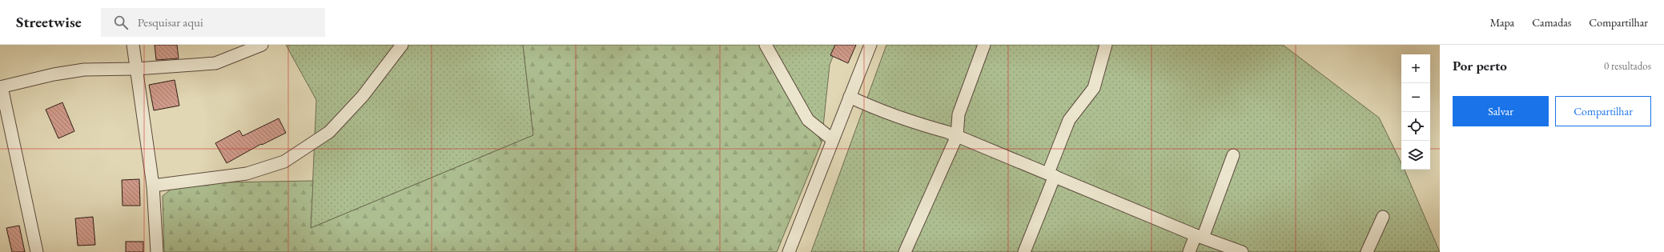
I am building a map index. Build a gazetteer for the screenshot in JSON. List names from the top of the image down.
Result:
{
  "page": {
    "header": "Streetwise",
    "search": "Pesquisar aqui",
    "nav": ["Mapa", "Camadas", "Compartilhar"],
    "heading": ["Por perto", "0 resultados"],
    "map_buttons": ["+", "−"],
    "buttons": ["Salvar", "Compartilhar"]
  }
}
